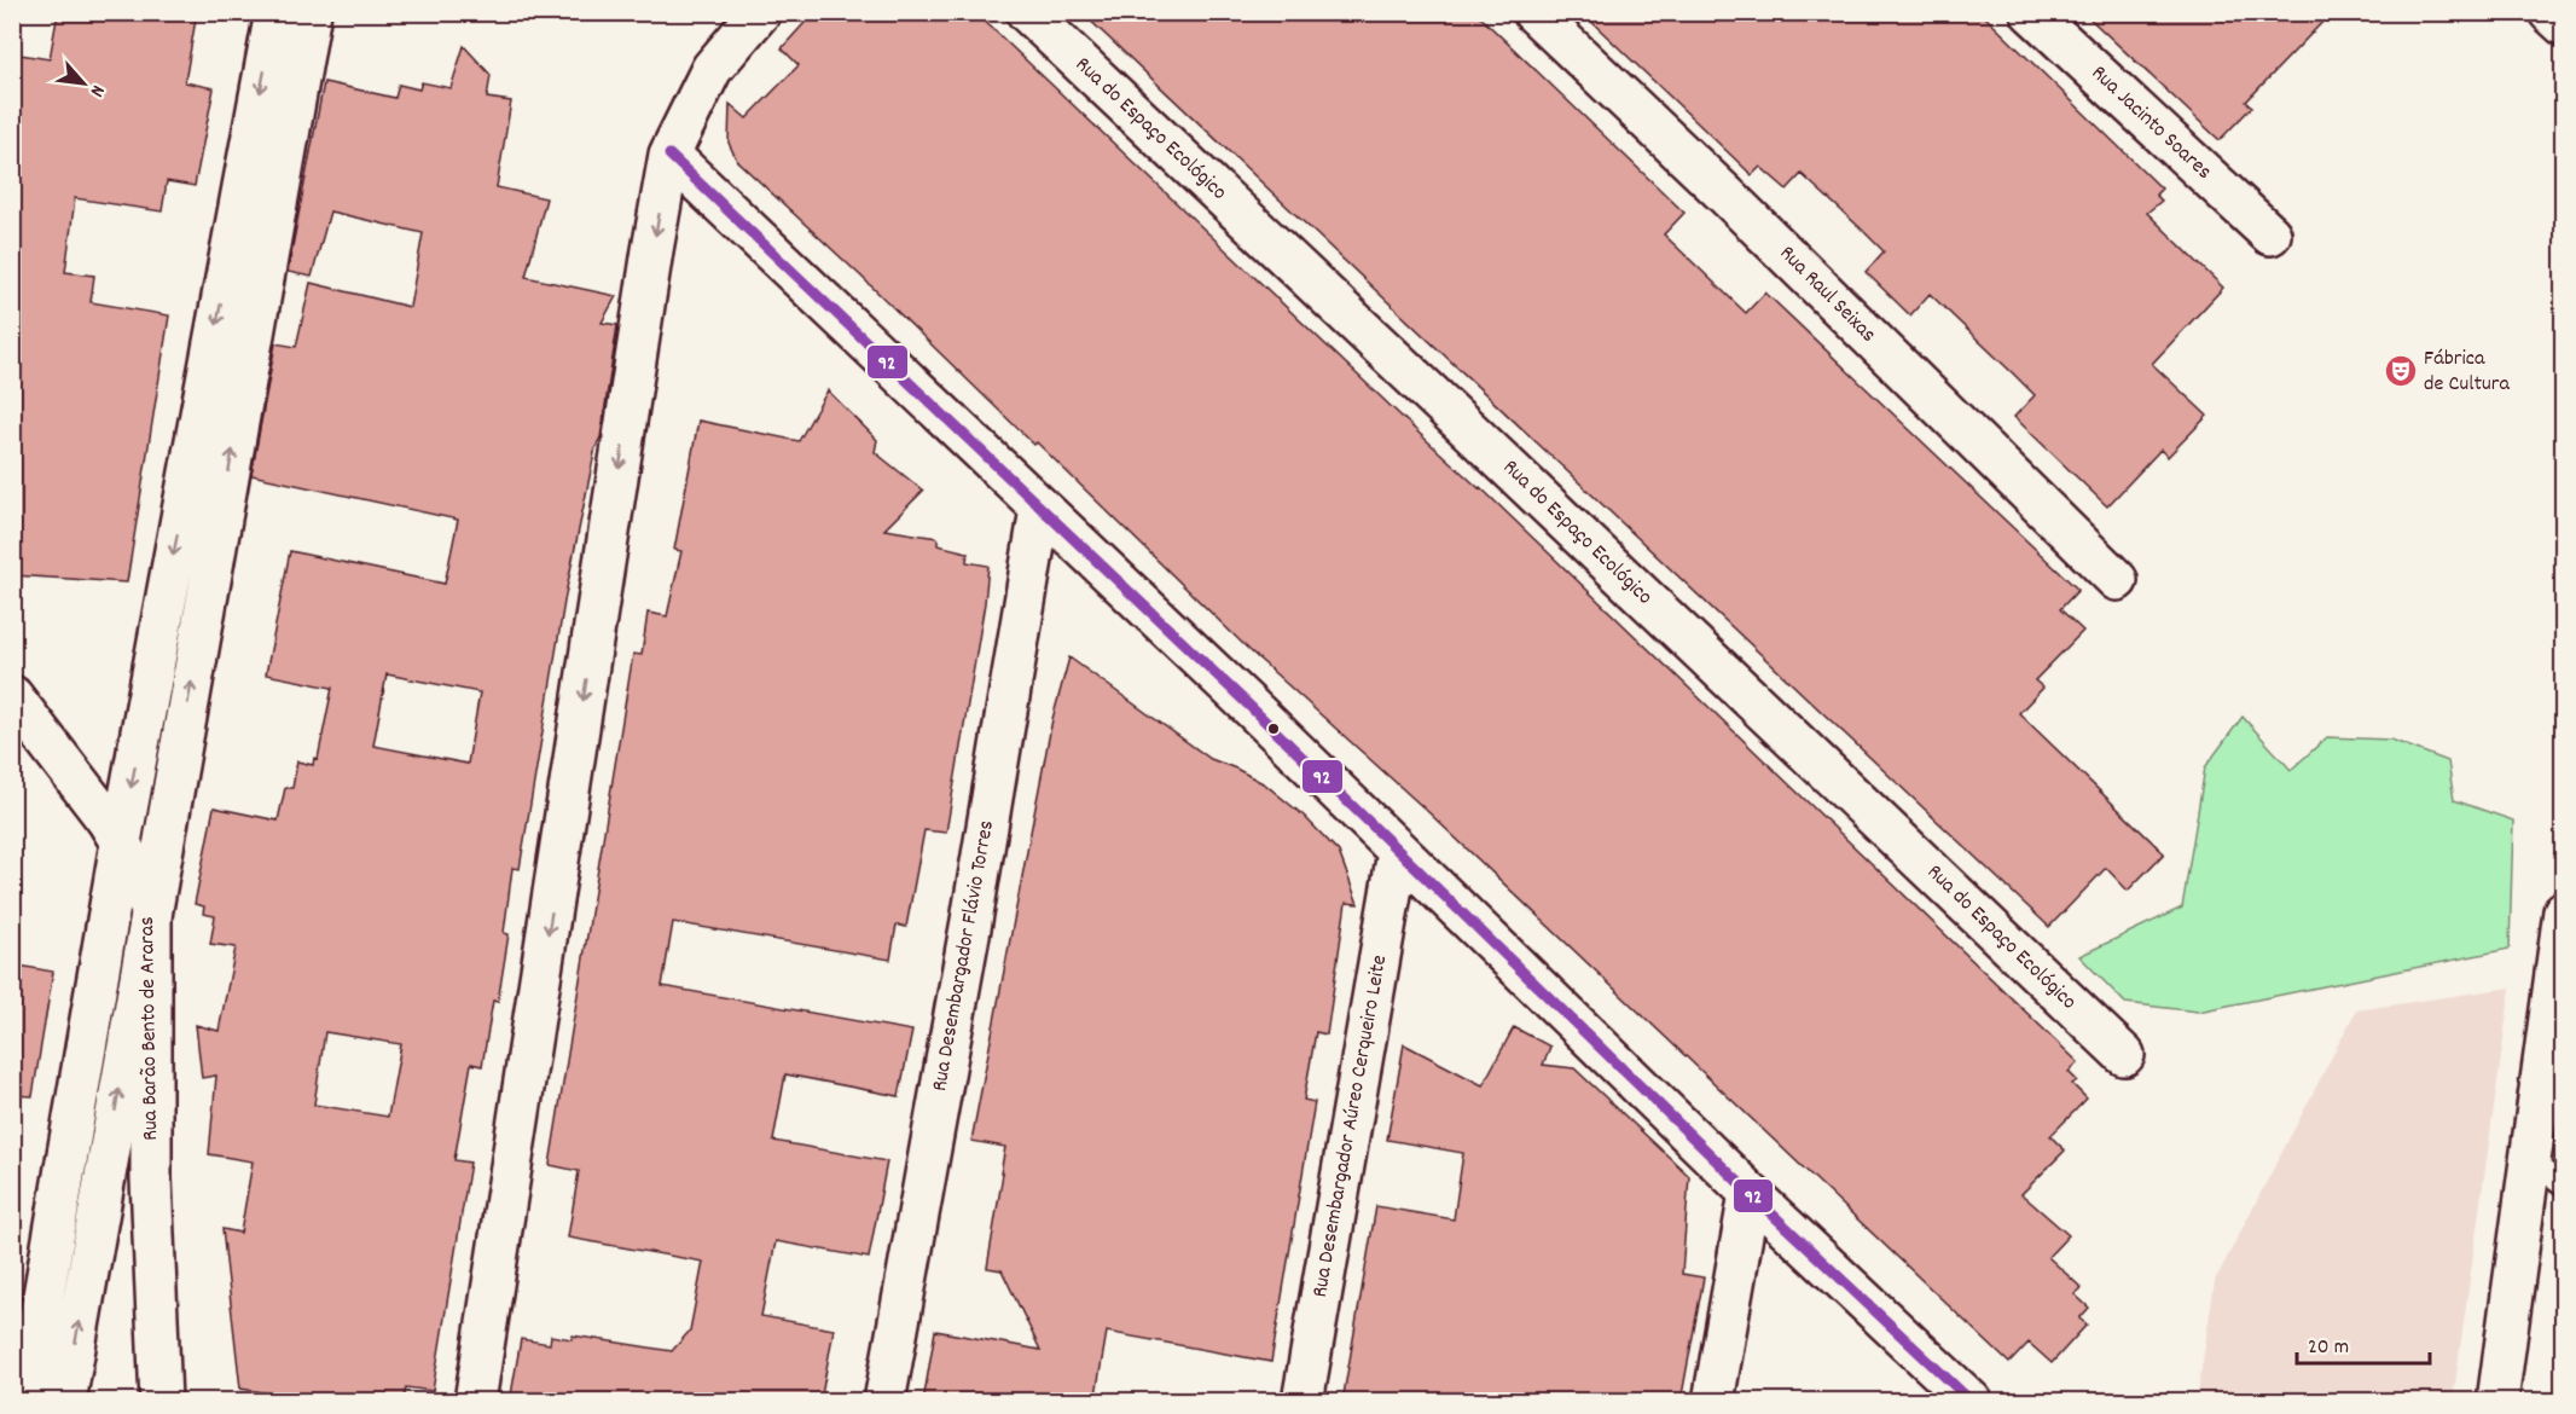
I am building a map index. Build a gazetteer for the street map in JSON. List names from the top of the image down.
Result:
{
  "streets": {
    "street": [
      "Rua Jacinto Soares",
      "Rua do Espaço Ecológico",
      "Rua Raul Seixas",
      "Rua Desembargador Flávio Torres",
      "Rua Barão Bento de Araras",
      "Rua Desembargador Aúreo Cerqueiro Leite"
    ]
  },
  "places": {
    "theatre": ["Fábrica de Cultura"]
  },
  "lines": ["transit line 92"],
  "scale_bar": "20 m",
  "north": "bottom right"
}
